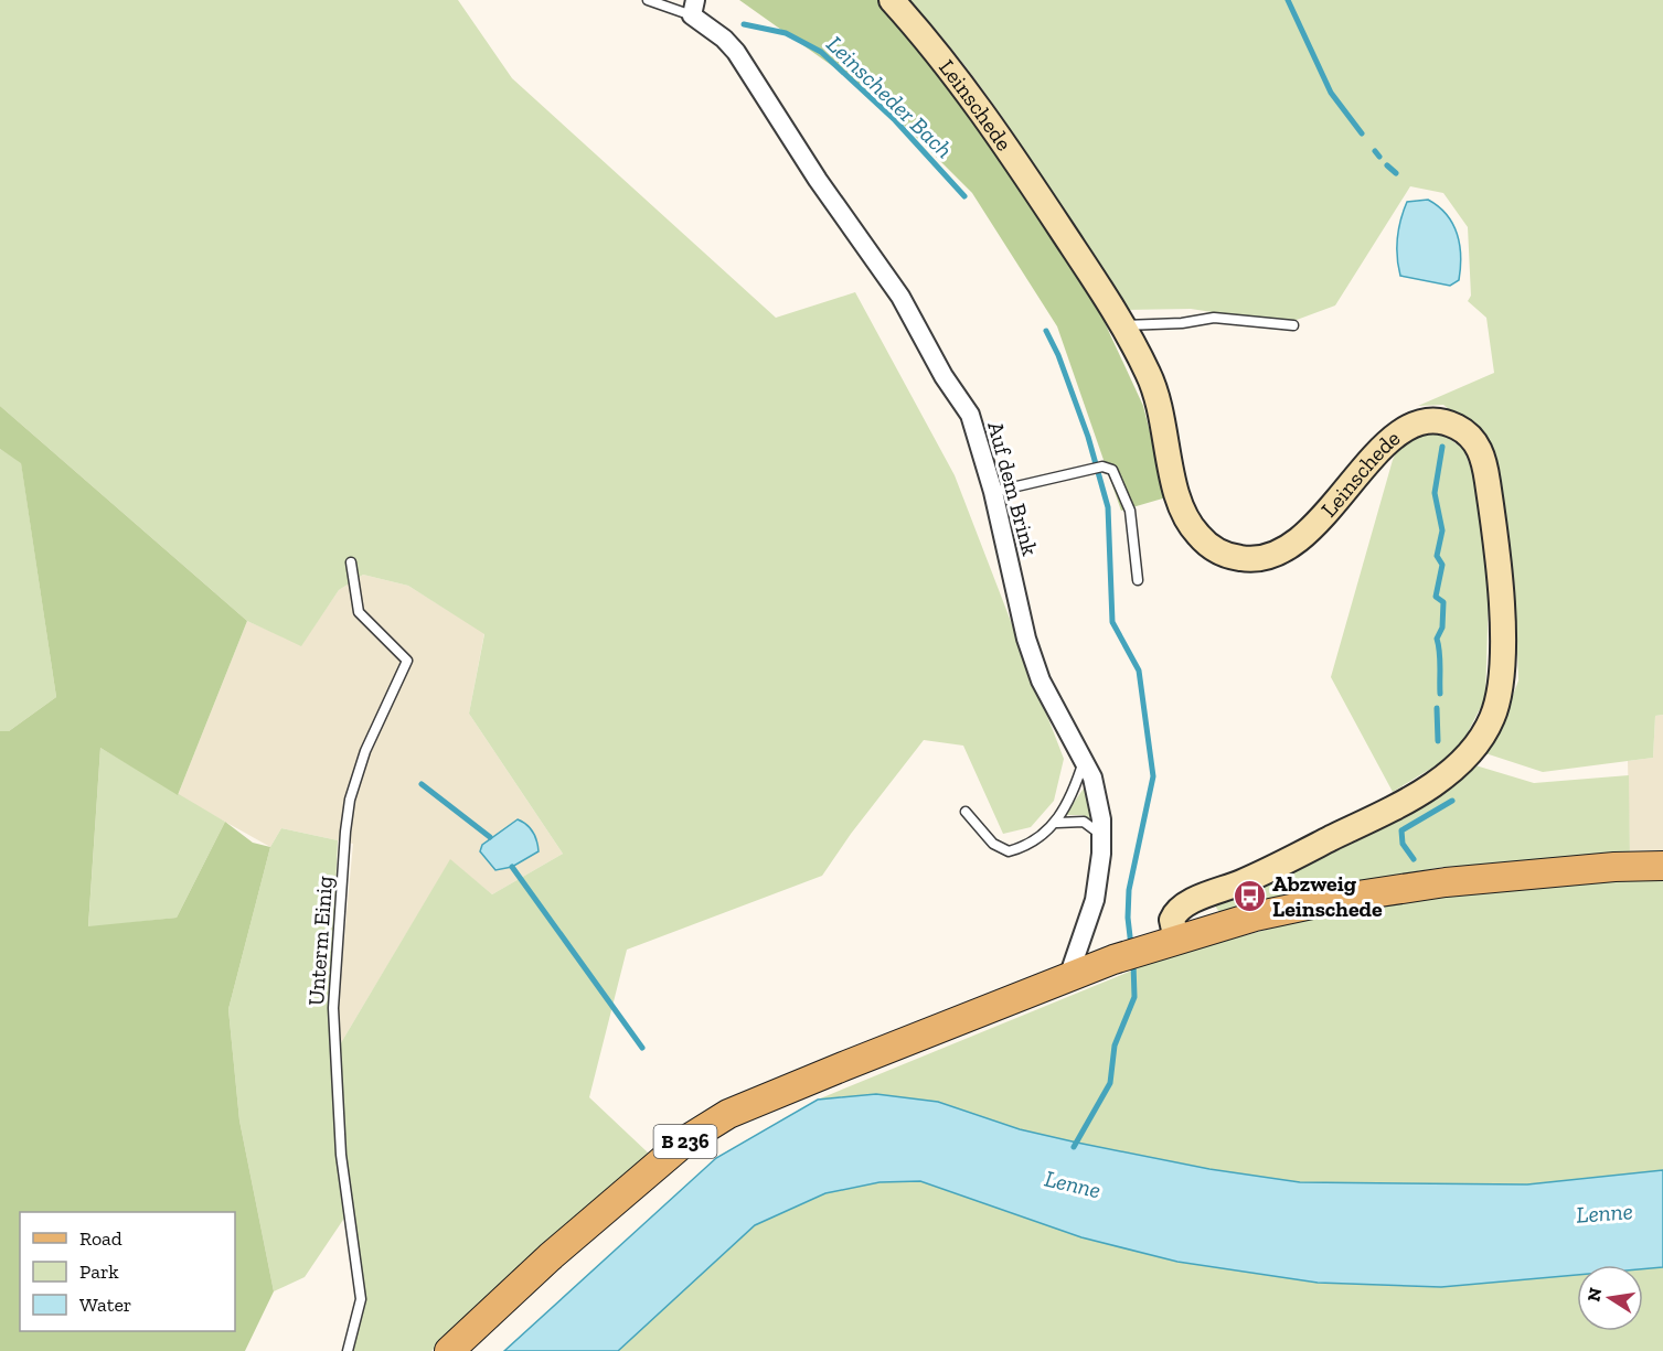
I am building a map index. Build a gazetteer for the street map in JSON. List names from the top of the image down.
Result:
{
  "streets": {
    "main road": ["Leinschede", "B 236"],
    "street": ["Auf dem Brink"],
    "lane": ["Unterm Einig"]
  },
  "crossings": [
    ["Leinschede", "B 236"],
    ["Auf dem Brink", "B 236"]
  ],
  "water": ["Leinscheder Bach", "Lenne"],
  "places": {
    "bus stop": ["Abzweig Leinschede"]
  },
  "legend": ["Road", "Park", "Water"],
  "north": "left"
}
